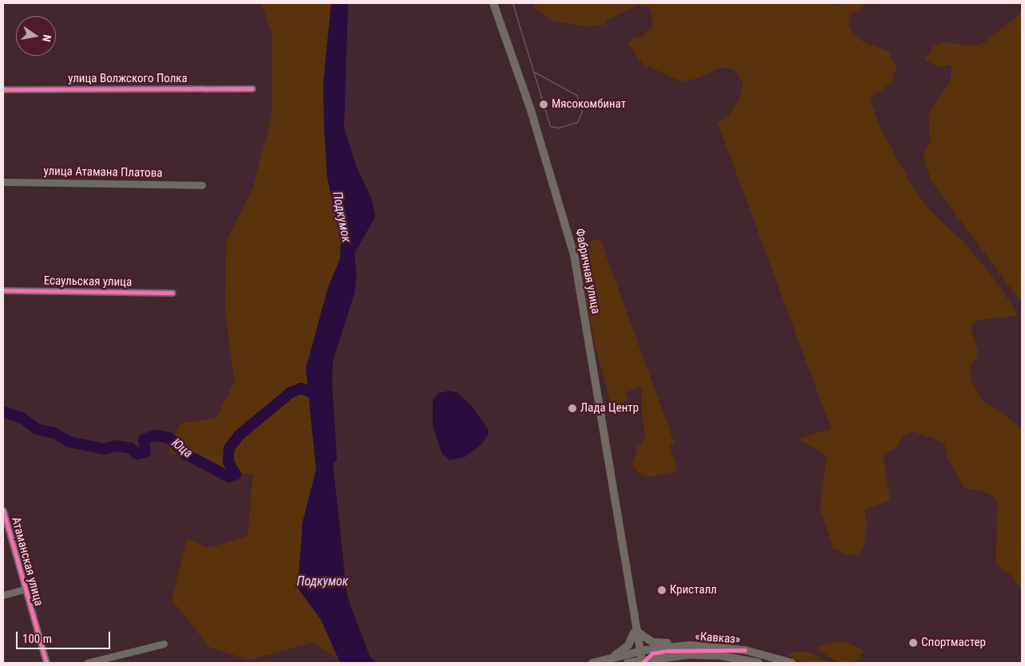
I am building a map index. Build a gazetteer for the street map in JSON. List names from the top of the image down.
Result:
{
  "streets": {
    "main road": ["Фабричная улица", "«Кавказ»"],
    "street": [
      "улица Волжского Полка",
      "улица Атамана Платова",
      "Есаульская улица",
      "Атаманская улица"
    ]
  },
  "crossings": [
    ["Фабричная улица", "«Кавказ»"]
  ],
  "water": ["Подкумок", "Юца"],
  "places": [
    "Мясокомбинат",
    "Лада Центр",
    "Кристалл",
    "Спортмастер"
  ],
  "scale_bar": "100 m",
  "north": "right"
}
